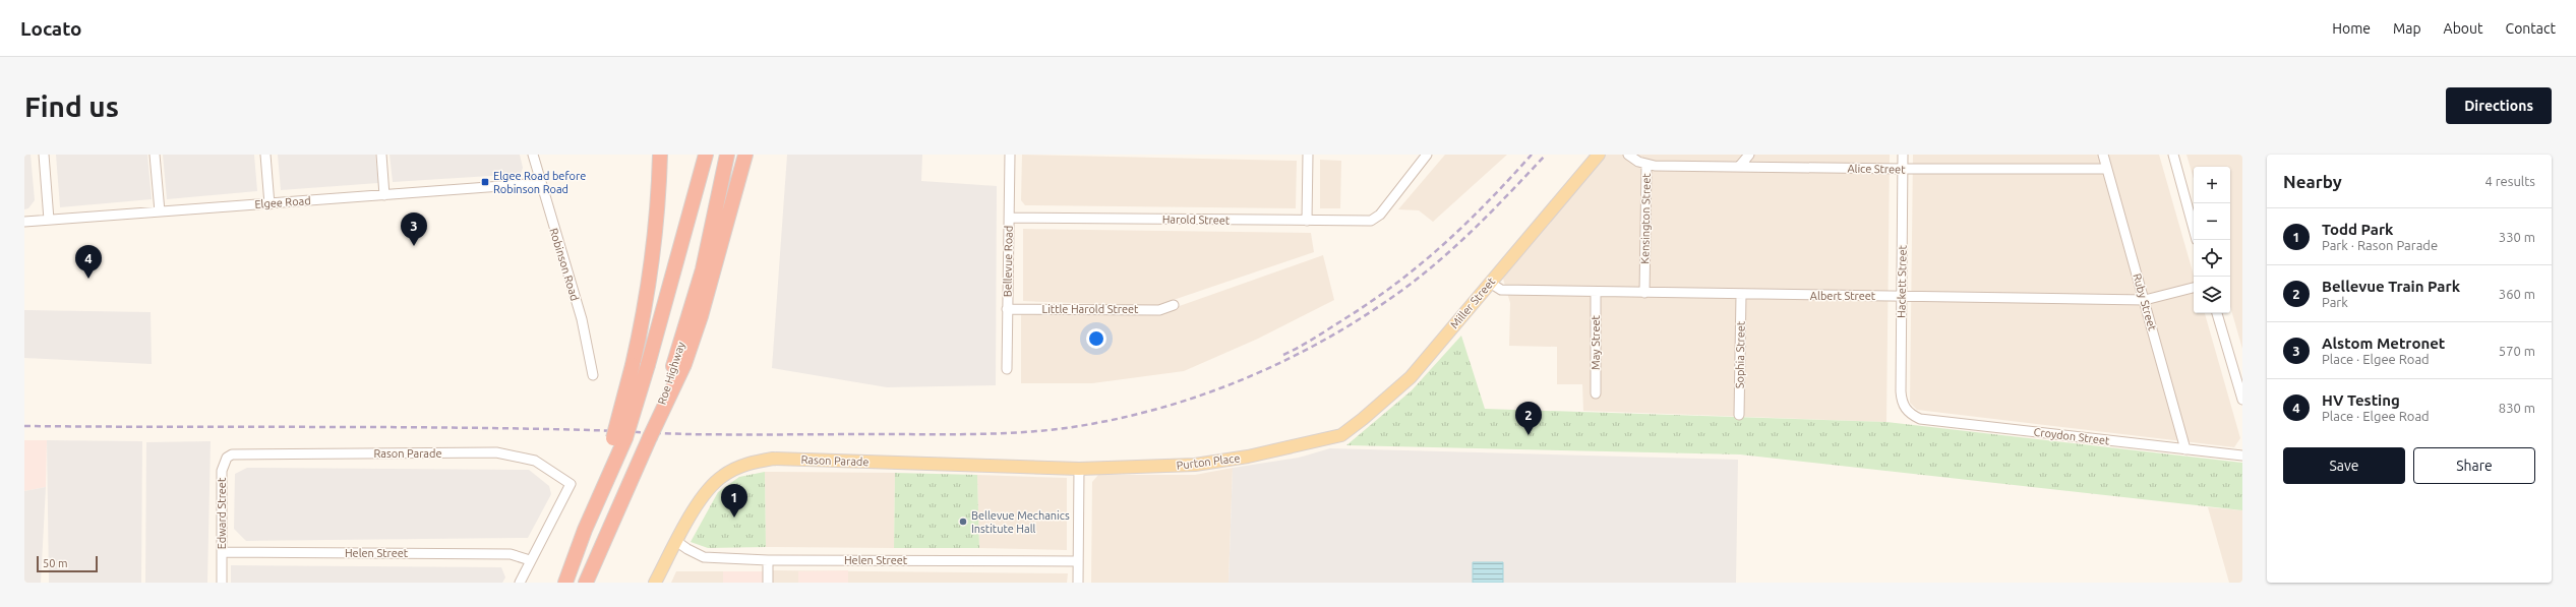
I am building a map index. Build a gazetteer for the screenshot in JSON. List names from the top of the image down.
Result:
{
  "streets": {
    "highway": ["Roe Highway"],
    "main road": ["Miller Street", "Rason Parade", "Purton Place"],
    "street": [
      "Alice Street",
      "Elgee Road",
      "Kensington Street",
      "Harold Street",
      "Bellevue Road",
      "Robinson Road",
      "Hackett Street",
      "Albert Street",
      "Ruby Street",
      "Little Harold Street",
      "May Street",
      "Sophia Street",
      "Croydon Street",
      "Edward Street",
      "Helen Street"
    ]
  },
  "crossings": [
    ["Alice Street", "Kensington Street"],
    ["Alice Street", "Hackett Street"],
    ["Alice Street", "Ruby Street"],
    ["Elgee Road", "Robinson Road"],
    ["Kensington Street", "Albert Street"],
    ["Harold Street", "Bellevue Road"],
    ["Bellevue Road", "Little Harold Street"],
    ["Hackett Street", "Albert Street"],
    ["Hackett Street", "Croydon Street"],
    ["Albert Street", "Ruby Street"],
    ["Albert Street", "Miller Street"],
    ["Albert Street", "May Street"],
    ["Albert Street", "Sophia Street"],
    ["Ruby Street", "Croydon Street"],
    ["Miller Street", "Purton Place"],
    ["Rason Parade", "Purton Place"],
    ["Rason Parade", "Edward Street"],
    ["Rason Parade", "Helen Street"],
    ["Edward Street", "Helen Street"]
  ],
  "places": {
    "transit": ["Elgee Road before Robinson Road"],
    "other": ["Bellevue Mechanics Institute Hall"]
  },
  "scale_bar": "50 m",
  "page": {
    "header": "Locato",
    "nav": [
      "Home",
      "Map",
      "About",
      "Contact"
    ],
    "buttons": [
      "Directions",
      ["Save", "Share"]
    ],
    "title": "Find us",
    "heading": ["Nearby", "4 results"],
    "map_buttons": ["+", "−"],
    "list": [
      {
        "mark": "1",
        "name": "Todd Park",
        "note": "Park · Rason Parade",
        "value": "330 m"
      },
      {
        "mark": "2",
        "name": "Bellevue Train Park",
        "note": "Park",
        "value": "360 m"
      },
      {
        "mark": "3",
        "name": "Alstom Metronet",
        "note": "Place · Elgee Road",
        "value": "570 m"
      },
      {
        "mark": "4",
        "name": "HV Testing",
        "note": "Place · Elgee Road",
        "value": "830 m"
      }
    ],
    "pins": [
      "3",
      "4",
      "2",
      "1"
    ],
    "scale": "50 m"
  }
}
